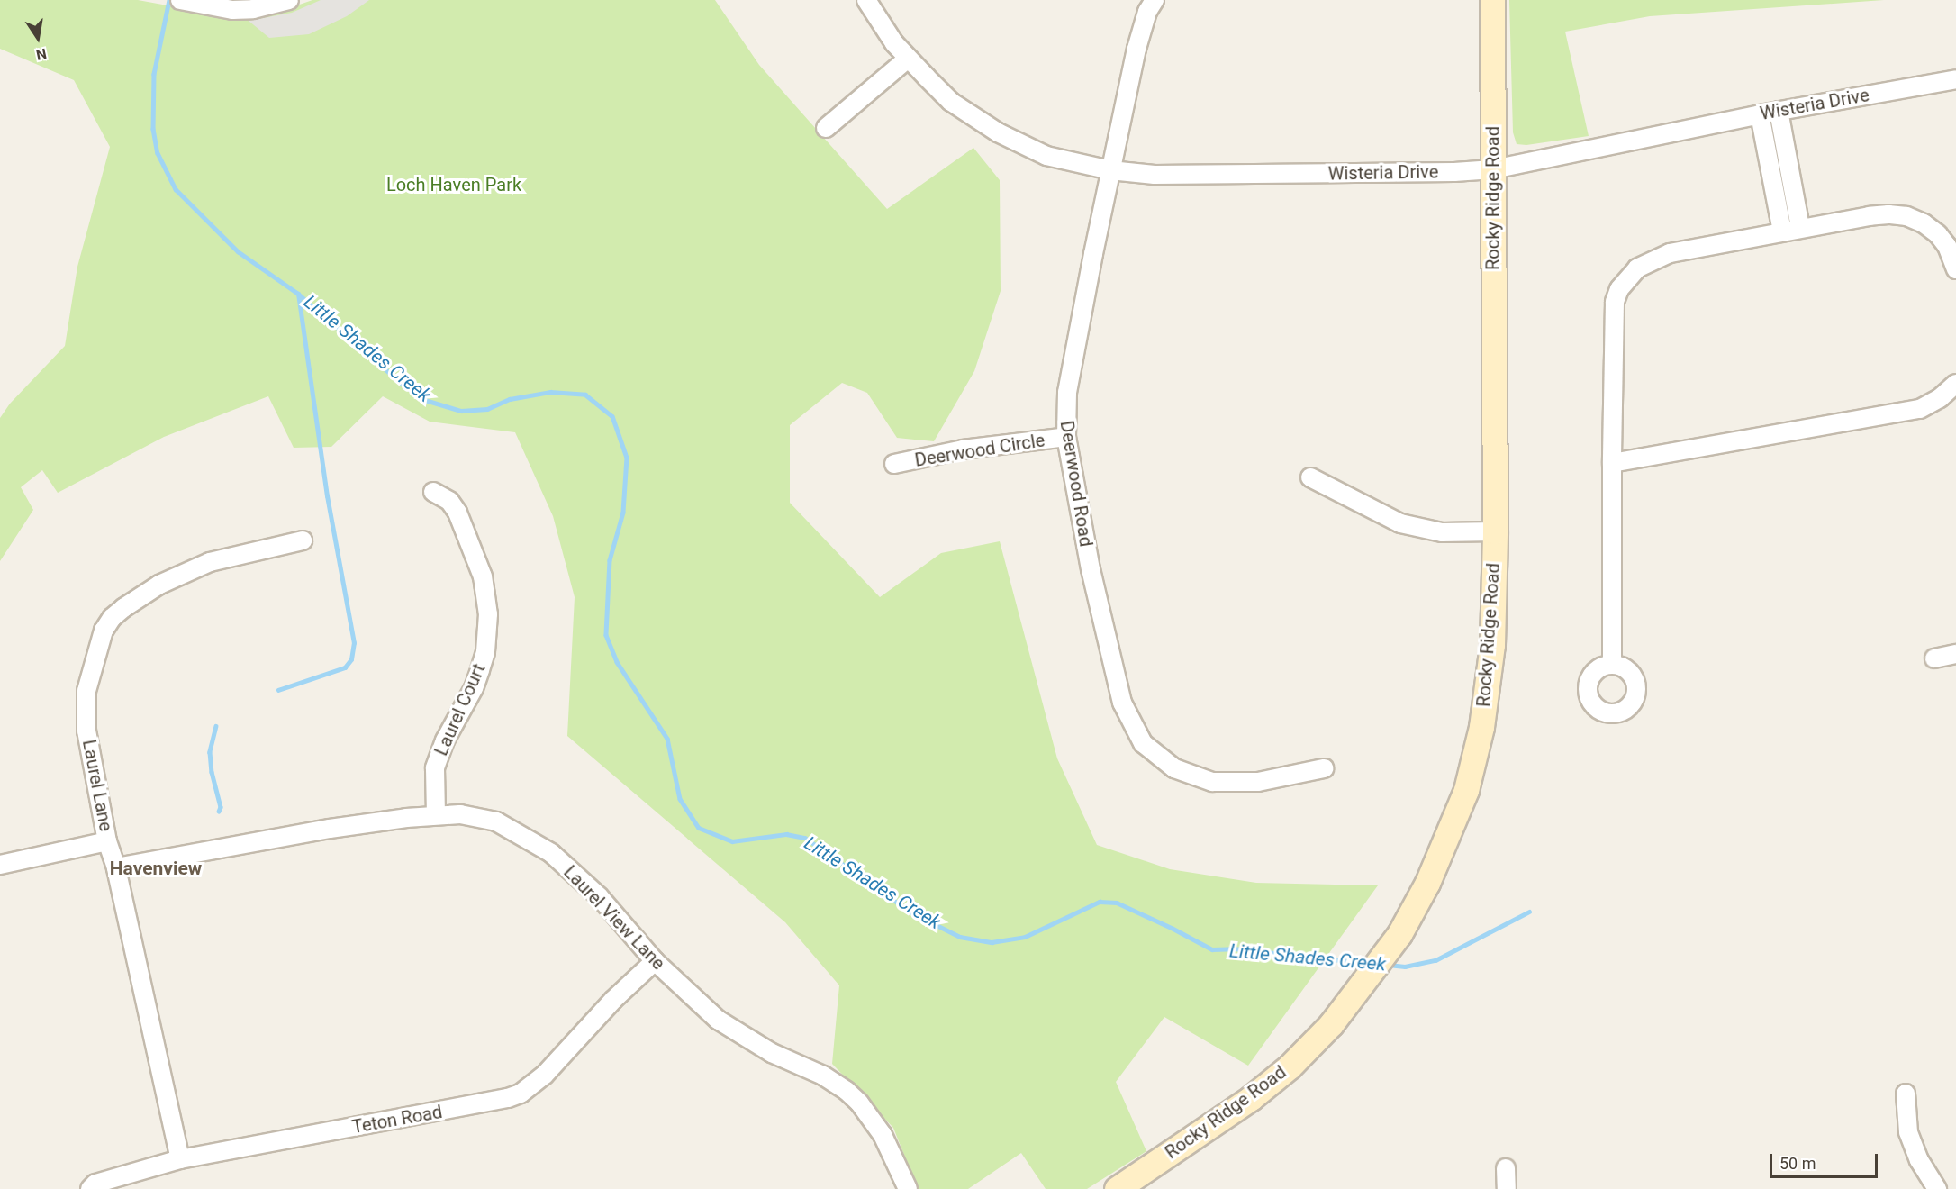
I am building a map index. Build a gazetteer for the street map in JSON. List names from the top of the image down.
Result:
{
  "streets": {
    "main road": ["Rocky Ridge Road"],
    "street": [
      "Wisteria Drive",
      "Deerwood Circle",
      "Deerwood Road",
      "Laurel Court",
      "Laurel Lane",
      "Laurel View Lane",
      "Teton Road"
    ]
  },
  "crossings": [
    ["Wisteria Drive", "Rocky Ridge Road"],
    ["Wisteria Drive", "Deerwood Road"],
    ["Deerwood Circle", "Deerwood Road"],
    ["Laurel Court", "Laurel View Lane"],
    ["Laurel Lane", "Laurel View Lane"],
    ["Laurel Lane", "Teton Road"],
    ["Laurel View Lane", "Teton Road"]
  ],
  "districts": ["Havenview"],
  "water": ["Little Shades Creek"],
  "parks": ["Loch Haven Park"],
  "scale_bar": "50 m",
  "north": "bottom"
}
